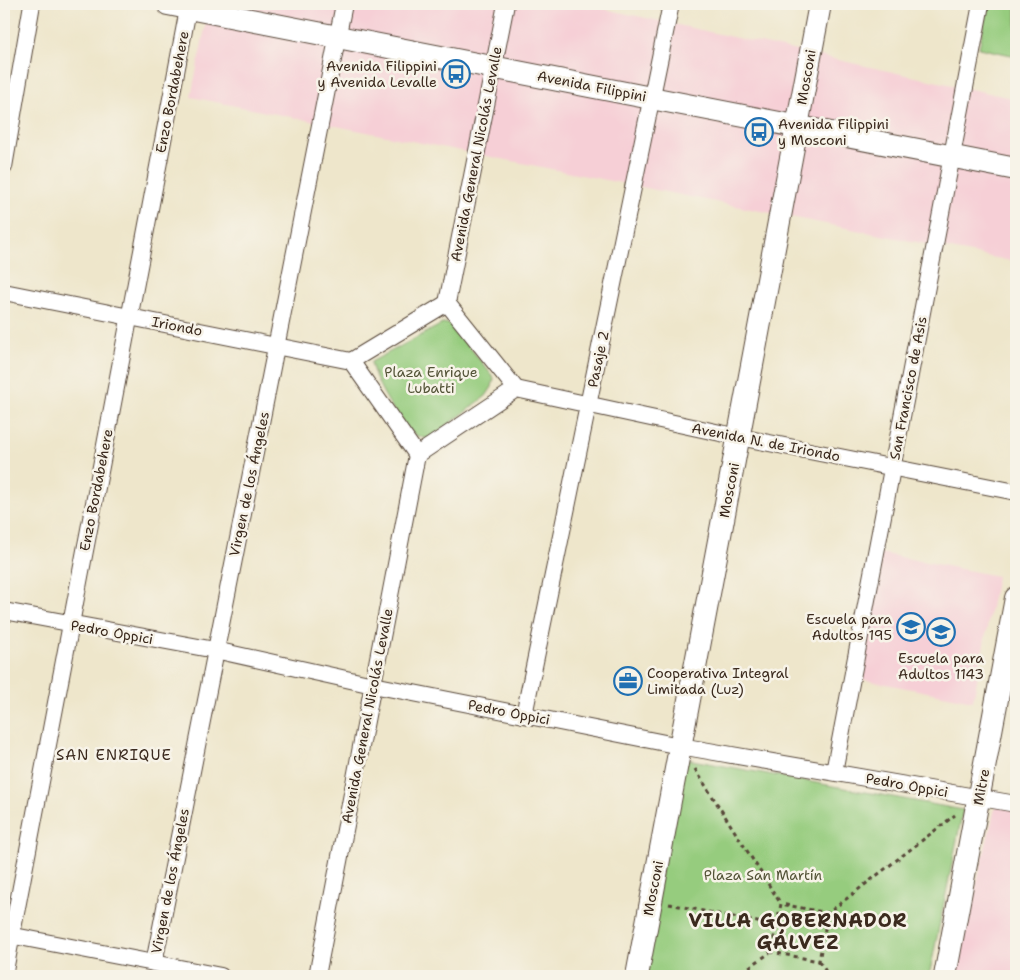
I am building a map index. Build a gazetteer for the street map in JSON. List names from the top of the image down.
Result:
{
  "streets": {
    "street": [
      "Mosconi",
      "Avenida Filippini",
      "Enzo Bordabehere",
      "Avenida General Nicolás Levalle",
      "Iriondo",
      "Pasaje 2",
      "San Francisco de Asis",
      "Avenida N. de Iriondo",
      "Virgen de los Ángeles",
      "Pedro Oppici",
      "Mitre"
    ]
  },
  "crossings": [
    ["Mosconi", "Avenida Filippini"],
    ["Mosconi", "Avenida N. de Iriondo"],
    ["Mosconi", "Pedro Oppici"],
    ["Avenida Filippini", "Enzo Bordabehere"],
    ["Avenida Filippini", "Avenida General Nicolás Levalle"],
    ["Avenida Filippini", "Pasaje 2"],
    ["Avenida Filippini", "San Francisco de Asis"],
    ["Avenida Filippini", "Virgen de los Ángeles"],
    ["Enzo Bordabehere", "Iriondo"],
    ["Enzo Bordabehere", "Pedro Oppici"],
    ["Avenida General Nicolás Levalle", "Pedro Oppici"],
    ["Iriondo", "Virgen de los Ángeles"],
    ["Pasaje 2", "Avenida N. de Iriondo"],
    ["Pasaje 2", "Pedro Oppici"],
    ["San Francisco de Asis", "Avenida N. de Iriondo"],
    ["San Francisco de Asis", "Pedro Oppici"],
    ["Virgen de los Ángeles", "Pedro Oppici"],
    ["Pedro Oppici", "Mitre"]
  ],
  "districts": ["SAN ENRIQUE", "VILLA GOBERNADOR GÁLVEZ"],
  "parks": ["Plaza Enrique Lubatti", "Plaza San Martín"],
  "places": {
    "bus stop": ["Avenida Filippini y Avenida Levalle", "Avenida Filippini y Mosconi"],
    "school or university": ["Escuela para Adultos 195", "Escuela para Adultos 1143"],
    "office": ["Cooperativa Integral Limitada (Luz)"]
  }
}
